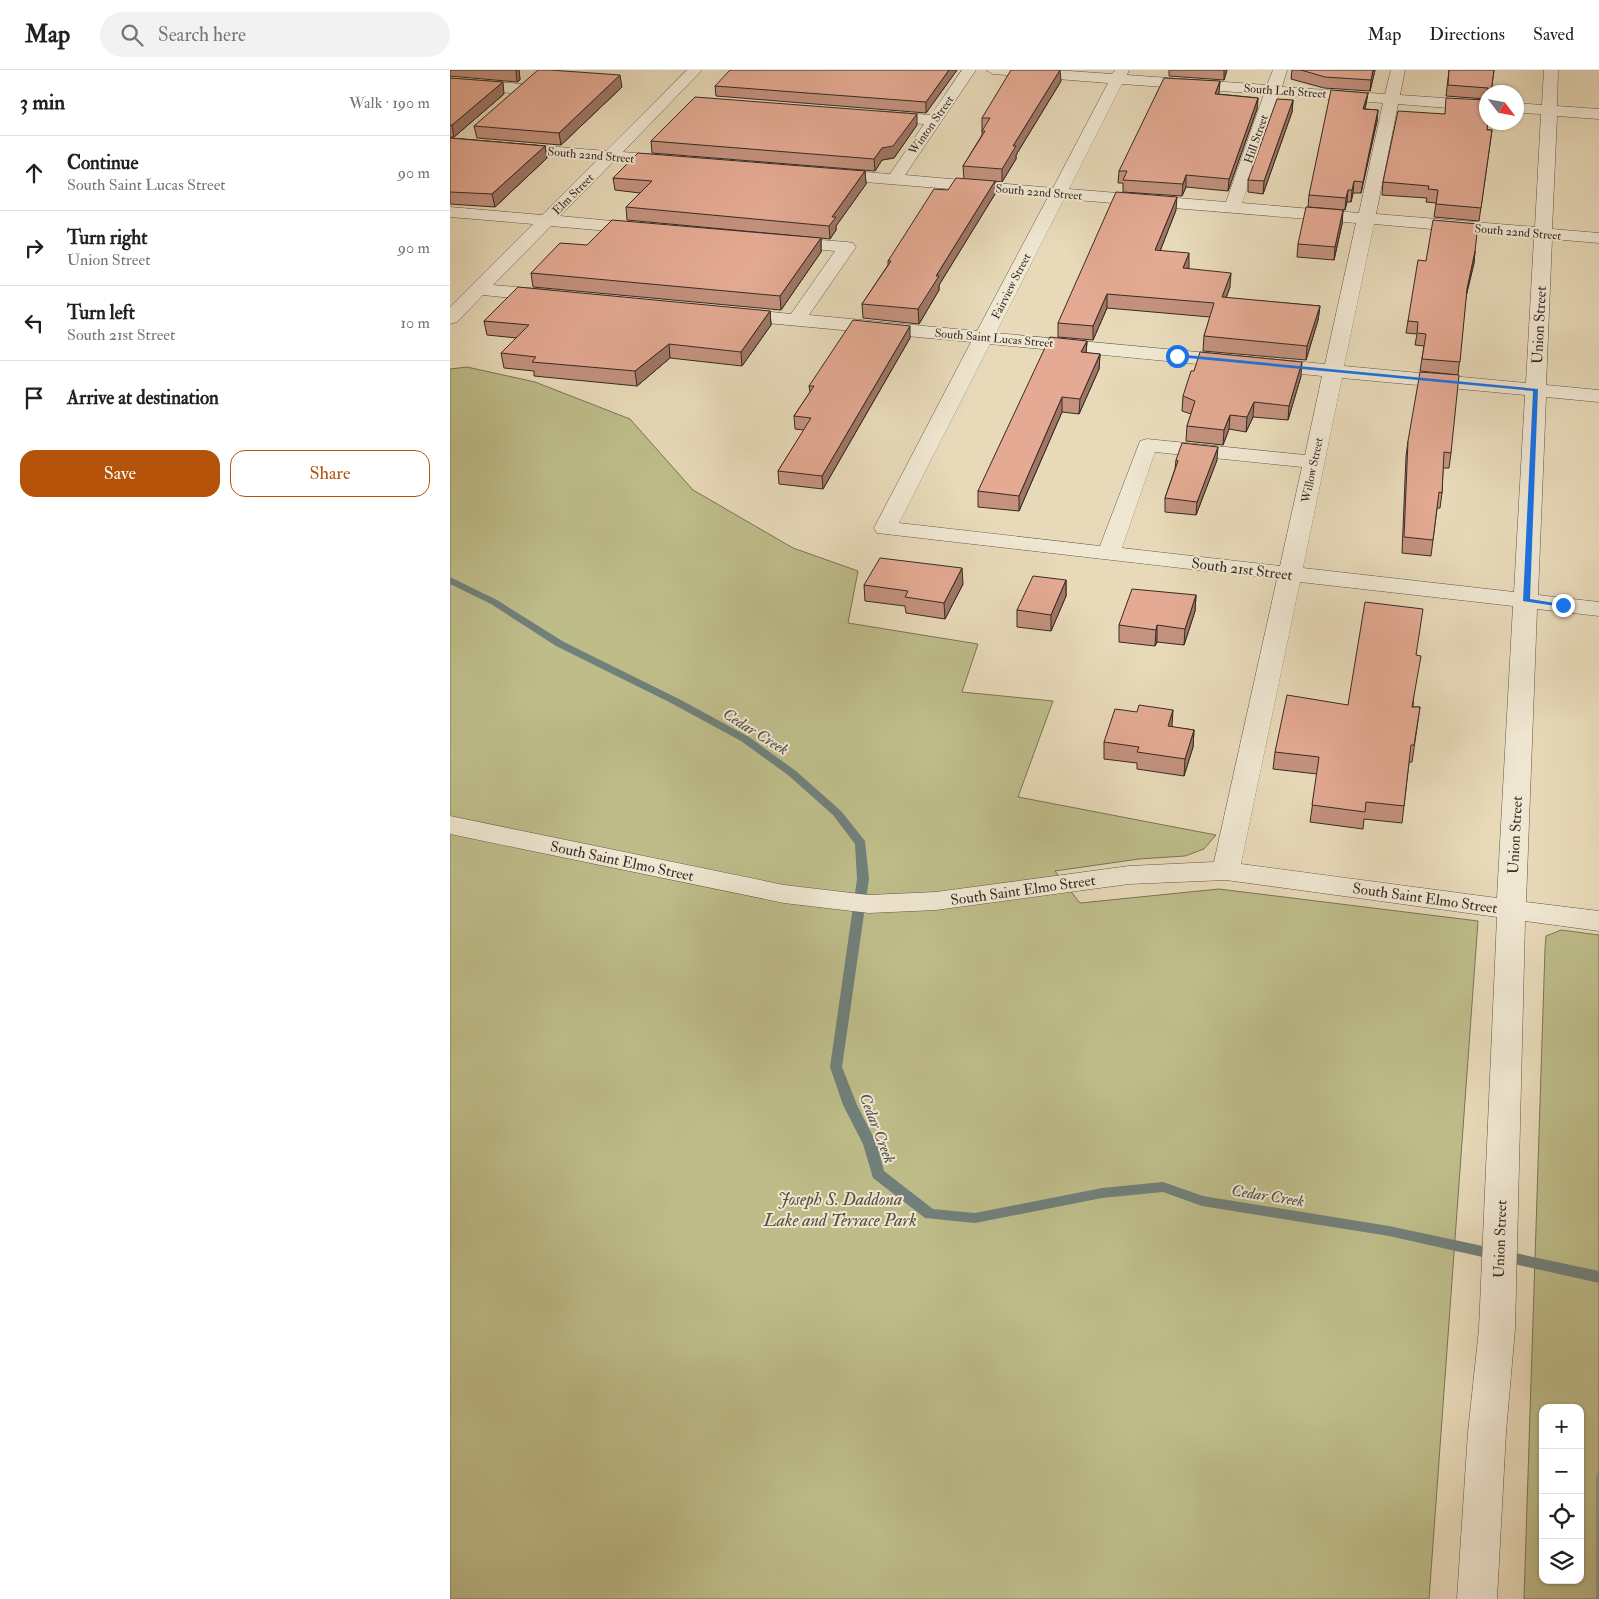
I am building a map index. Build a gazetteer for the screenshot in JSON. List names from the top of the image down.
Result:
{
  "streets": {
    "street": [
      "South Leh Street",
      "Winton Street",
      "Hill Street",
      "South 22nd Street",
      "Elm Street",
      "Fairview Street",
      "Union Street",
      "South Saint Lucas Street",
      "Willow Street",
      "South 21st Street",
      "South Saint Elmo Street"
    ]
  },
  "crossings": [
    ["South Leh Street", "Hill Street"],
    ["South Leh Street", "Fairview Street"],
    ["South Leh Street", "Willow Street"],
    ["Winton Street", "South 22nd Street"],
    ["Hill Street", "South 22nd Street"],
    ["South 22nd Street", "Elm Street"],
    ["South 22nd Street", "Fairview Street"],
    ["South 22nd Street", "Union Street"],
    ["South 22nd Street", "Willow Street"],
    ["Fairview Street", "South Saint Lucas Street"],
    ["Fairview Street", "South 21st Street"],
    ["Union Street", "South Saint Lucas Street"],
    ["Union Street", "South 21st Street"],
    ["Union Street", "South Saint Elmo Street"],
    ["South Saint Lucas Street", "Willow Street"],
    ["Willow Street", "South 21st Street"],
    ["Willow Street", "South Saint Elmo Street"]
  ],
  "water": ["Cedar Creek"],
  "parks": ["Joseph S. Daddona Lake and Terrace Park"],
  "north": "bottom right",
  "page": {
    "header": "Map",
    "search": "Search here",
    "nav": ["Map", "Directions", "Saved"],
    "heading": ["3 min", "Walk · 190 m"],
    "list": [
      ["Continue", "South Saint Lucas Street", "90 m"],
      ["Turn right", "Union Street", "90 m"],
      ["Turn left", "South 21st Street", "10 m"],
      "Arrive at destination"
    ],
    "buttons": ["Save", "Share"],
    "map_buttons": ["+", "−"]
  }
}
